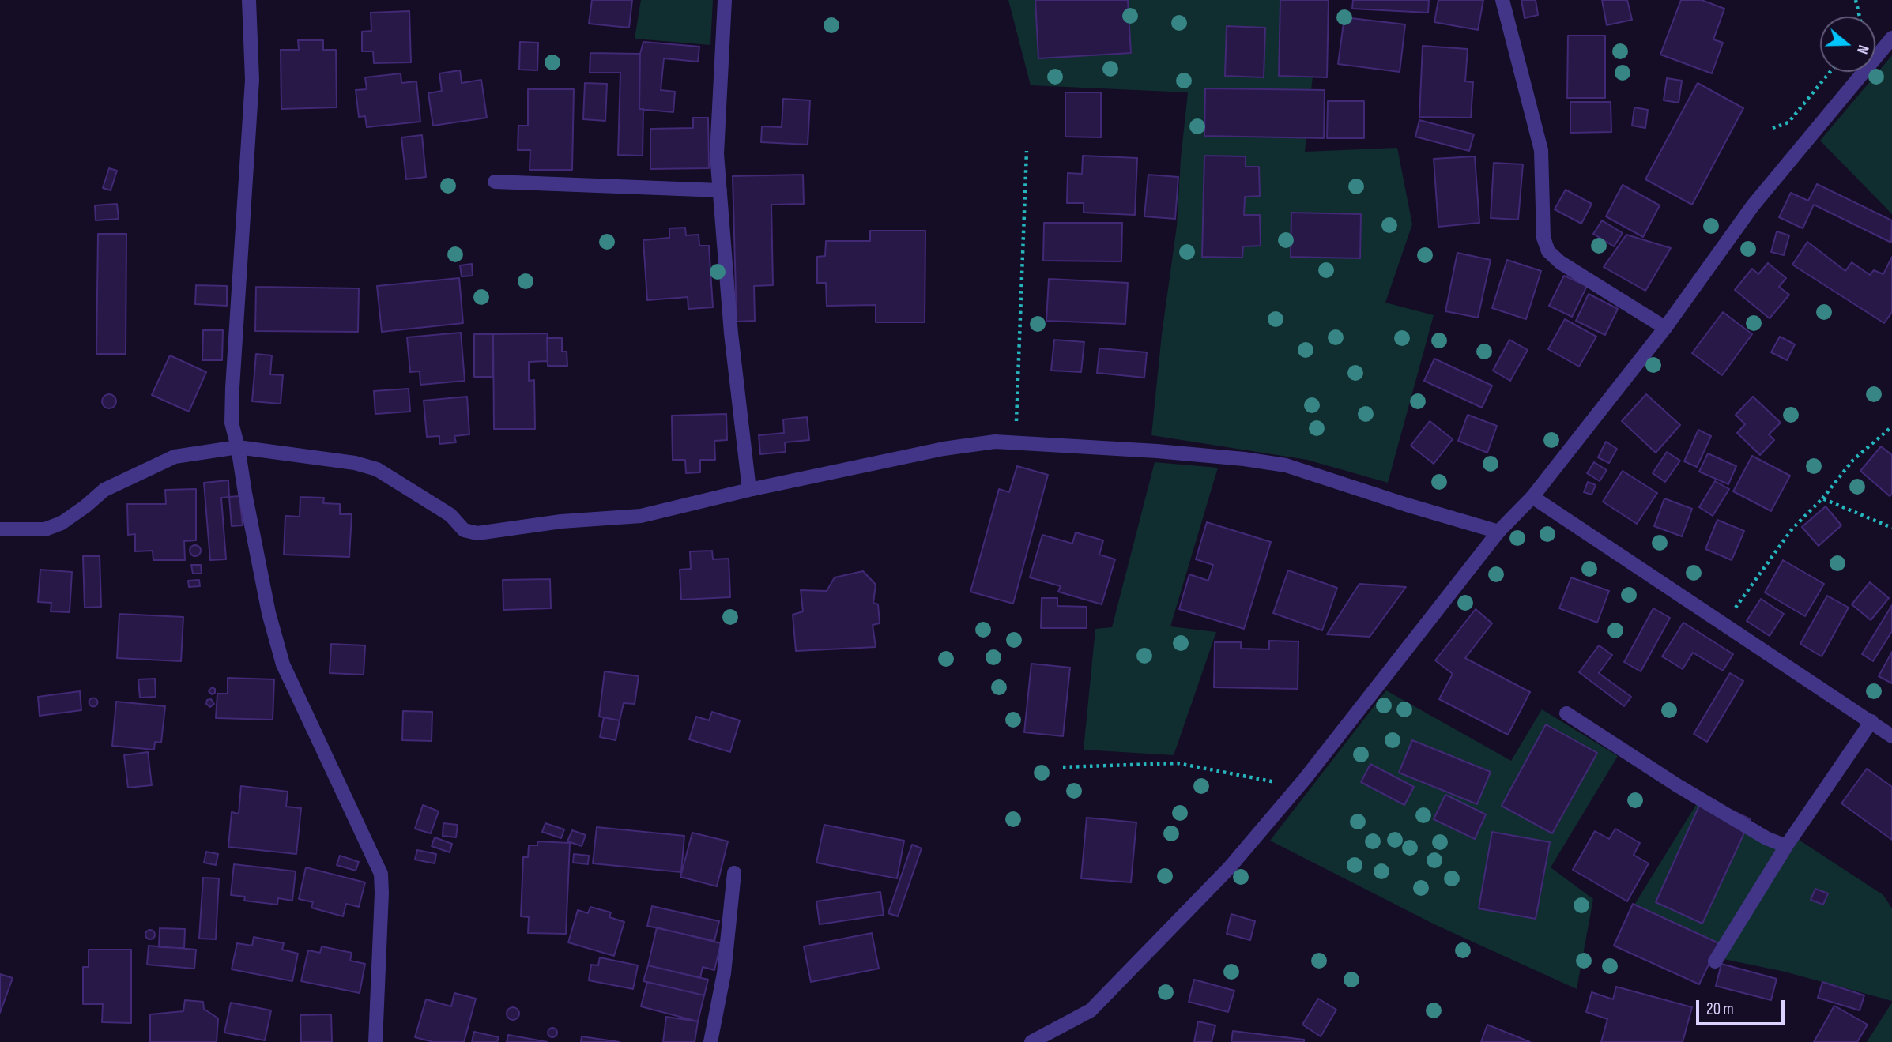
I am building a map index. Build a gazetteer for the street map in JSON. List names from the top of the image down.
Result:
{
  "scale_bar": "20 m",
  "north": "right"
}
